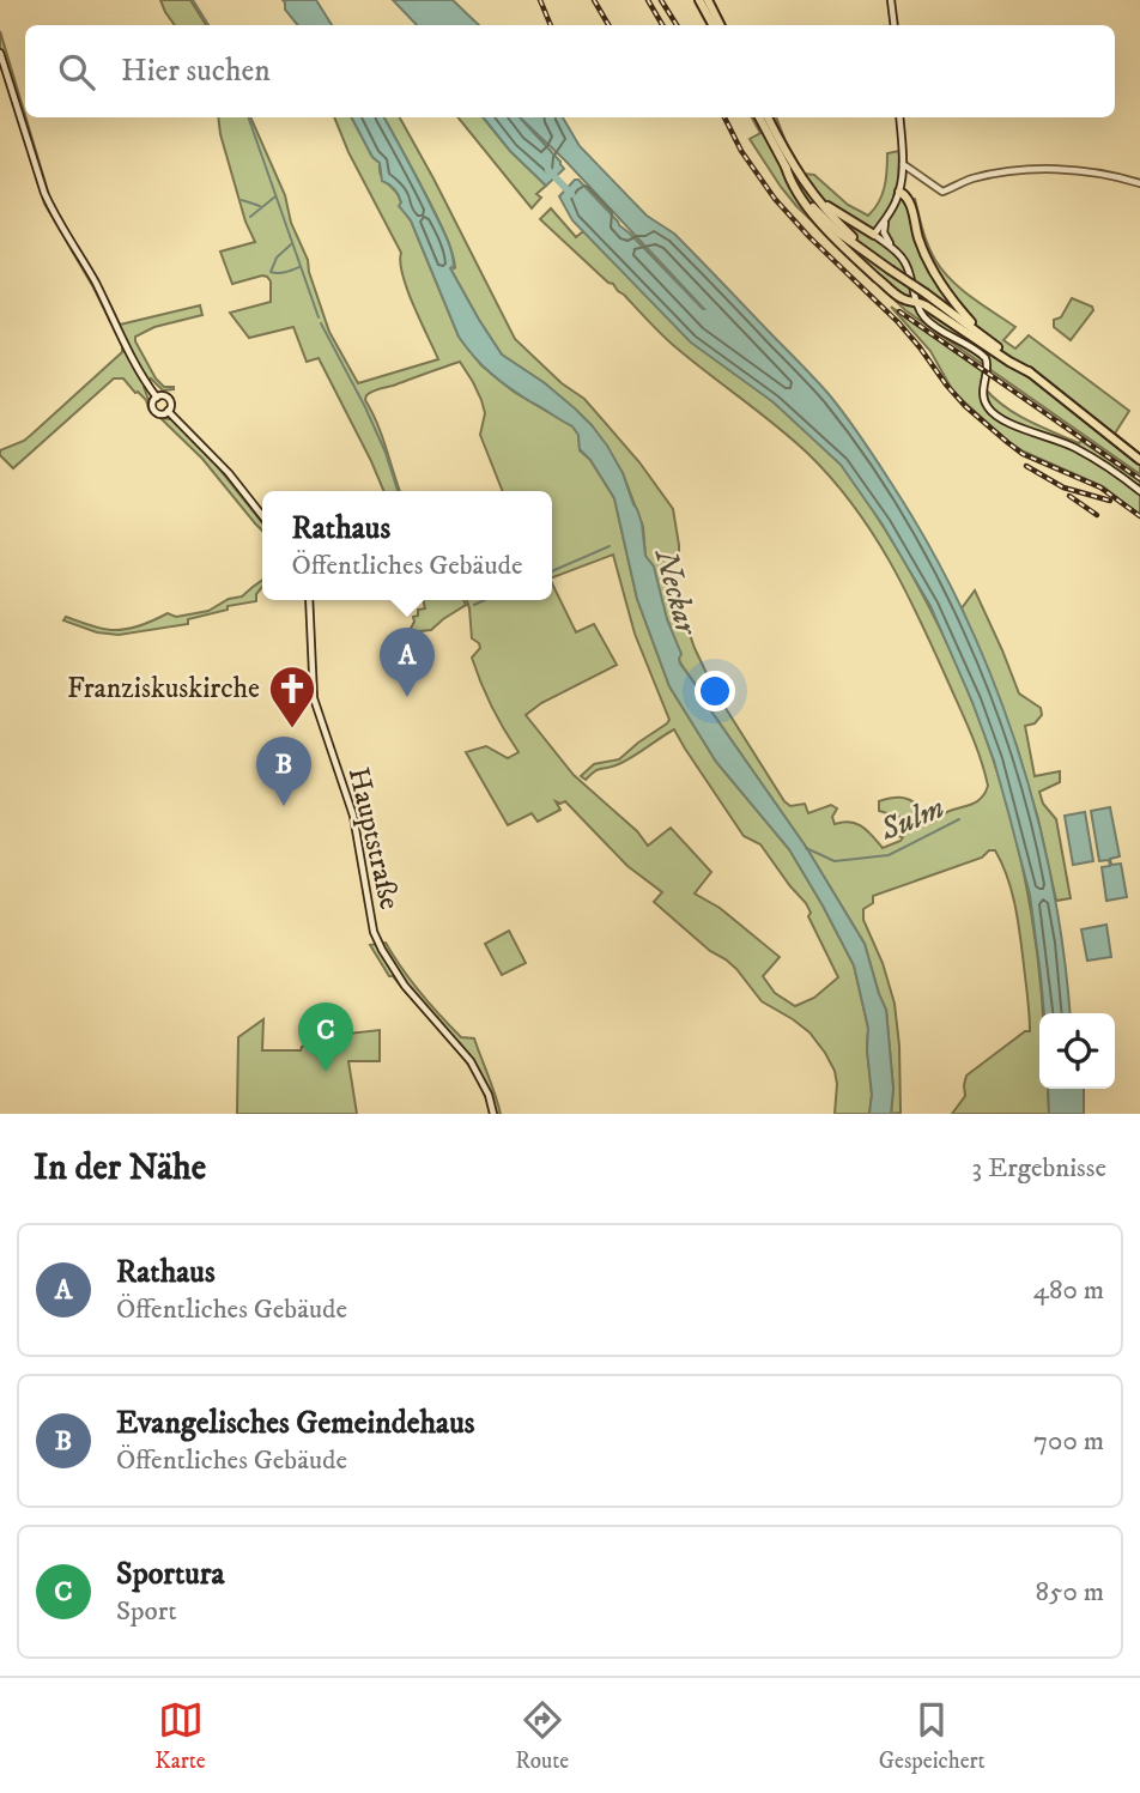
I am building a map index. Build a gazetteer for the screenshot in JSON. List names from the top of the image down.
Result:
{
  "streets": {
    "main road": ["Hauptstraße"]
  },
  "water": ["Neckar", "Sulm"],
  "places": {
    "church": ["Franziskuskirche"]
  },
  "page": {
    "search": "Hier suchen",
    "popup": ["Rathaus", "Öffentliches Gebäude"],
    "pins": ["A", "B", "C"],
    "heading": ["In der Nähe", "3 Ergebnisse"],
    "list": [
      {
        "mark": "A",
        "name": "Rathaus",
        "note": "Öffentliches Gebäude",
        "value": "480 m"
      },
      {
        "mark": "B",
        "name": "Evangelisches Gemeindehaus",
        "note": "Öffentliches Gebäude",
        "value": "700 m"
      },
      {
        "mark": "C",
        "name": "Sportura",
        "note": "Sport",
        "value": "850 m"
      }
    ],
    "nav": ["Karte", "Route", "Gespeichert"]
  }
}
